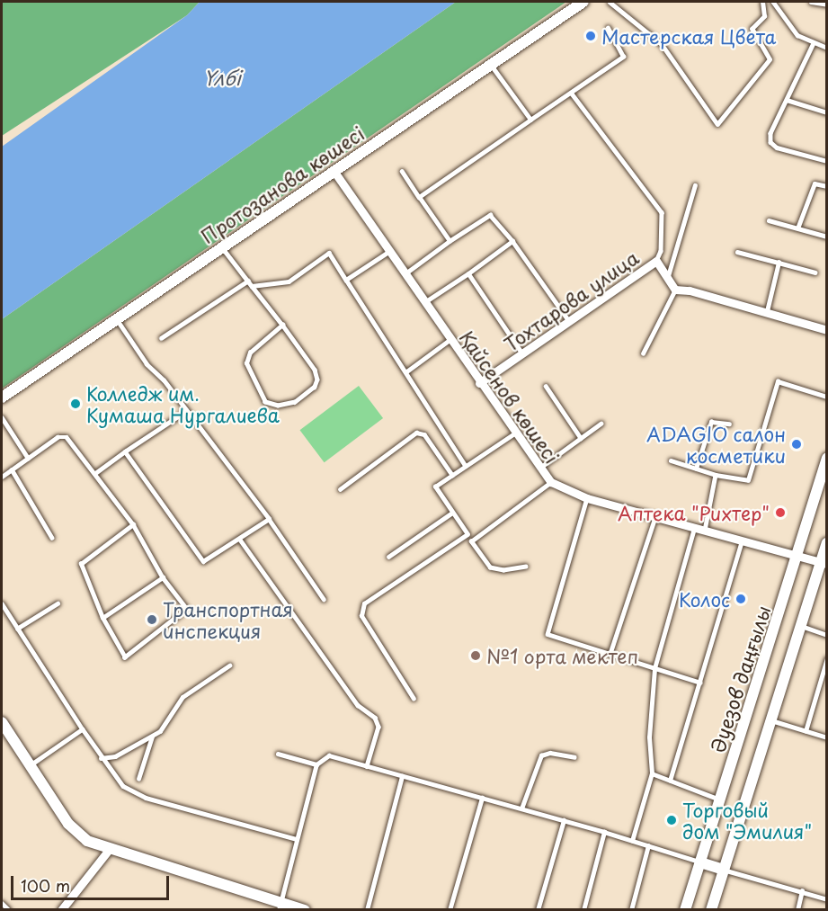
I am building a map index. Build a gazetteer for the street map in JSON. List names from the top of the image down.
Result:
{
  "streets": {
    "main road": ["Протозанова көшесі", "Әуезов даңғылы"],
    "street": ["Тохтарова улица", "Қайсенов көшесі"]
  },
  "crossings": [
    ["Протозанова көшесі", "Қайсенов көшесі"],
    ["Тохтарова улица", "Қайсенов көшесі"],
    ["Қайсенов көшесі", "Әуезов даңғылы"]
  ],
  "water": ["Үлбі"],
  "places": [
    "Мастерская Цвета",
    "Колледж им. Кумаша Нургалиева",
    "ADAGIO салон косметики",
    "Аптека \"Рихтер\"",
    "Колос",
    "Транспортная инспекция",
    "№1 орта мектеп",
    "Торговый дом \"Эмилия\""
  ],
  "scale_bar": "100 m"
}
